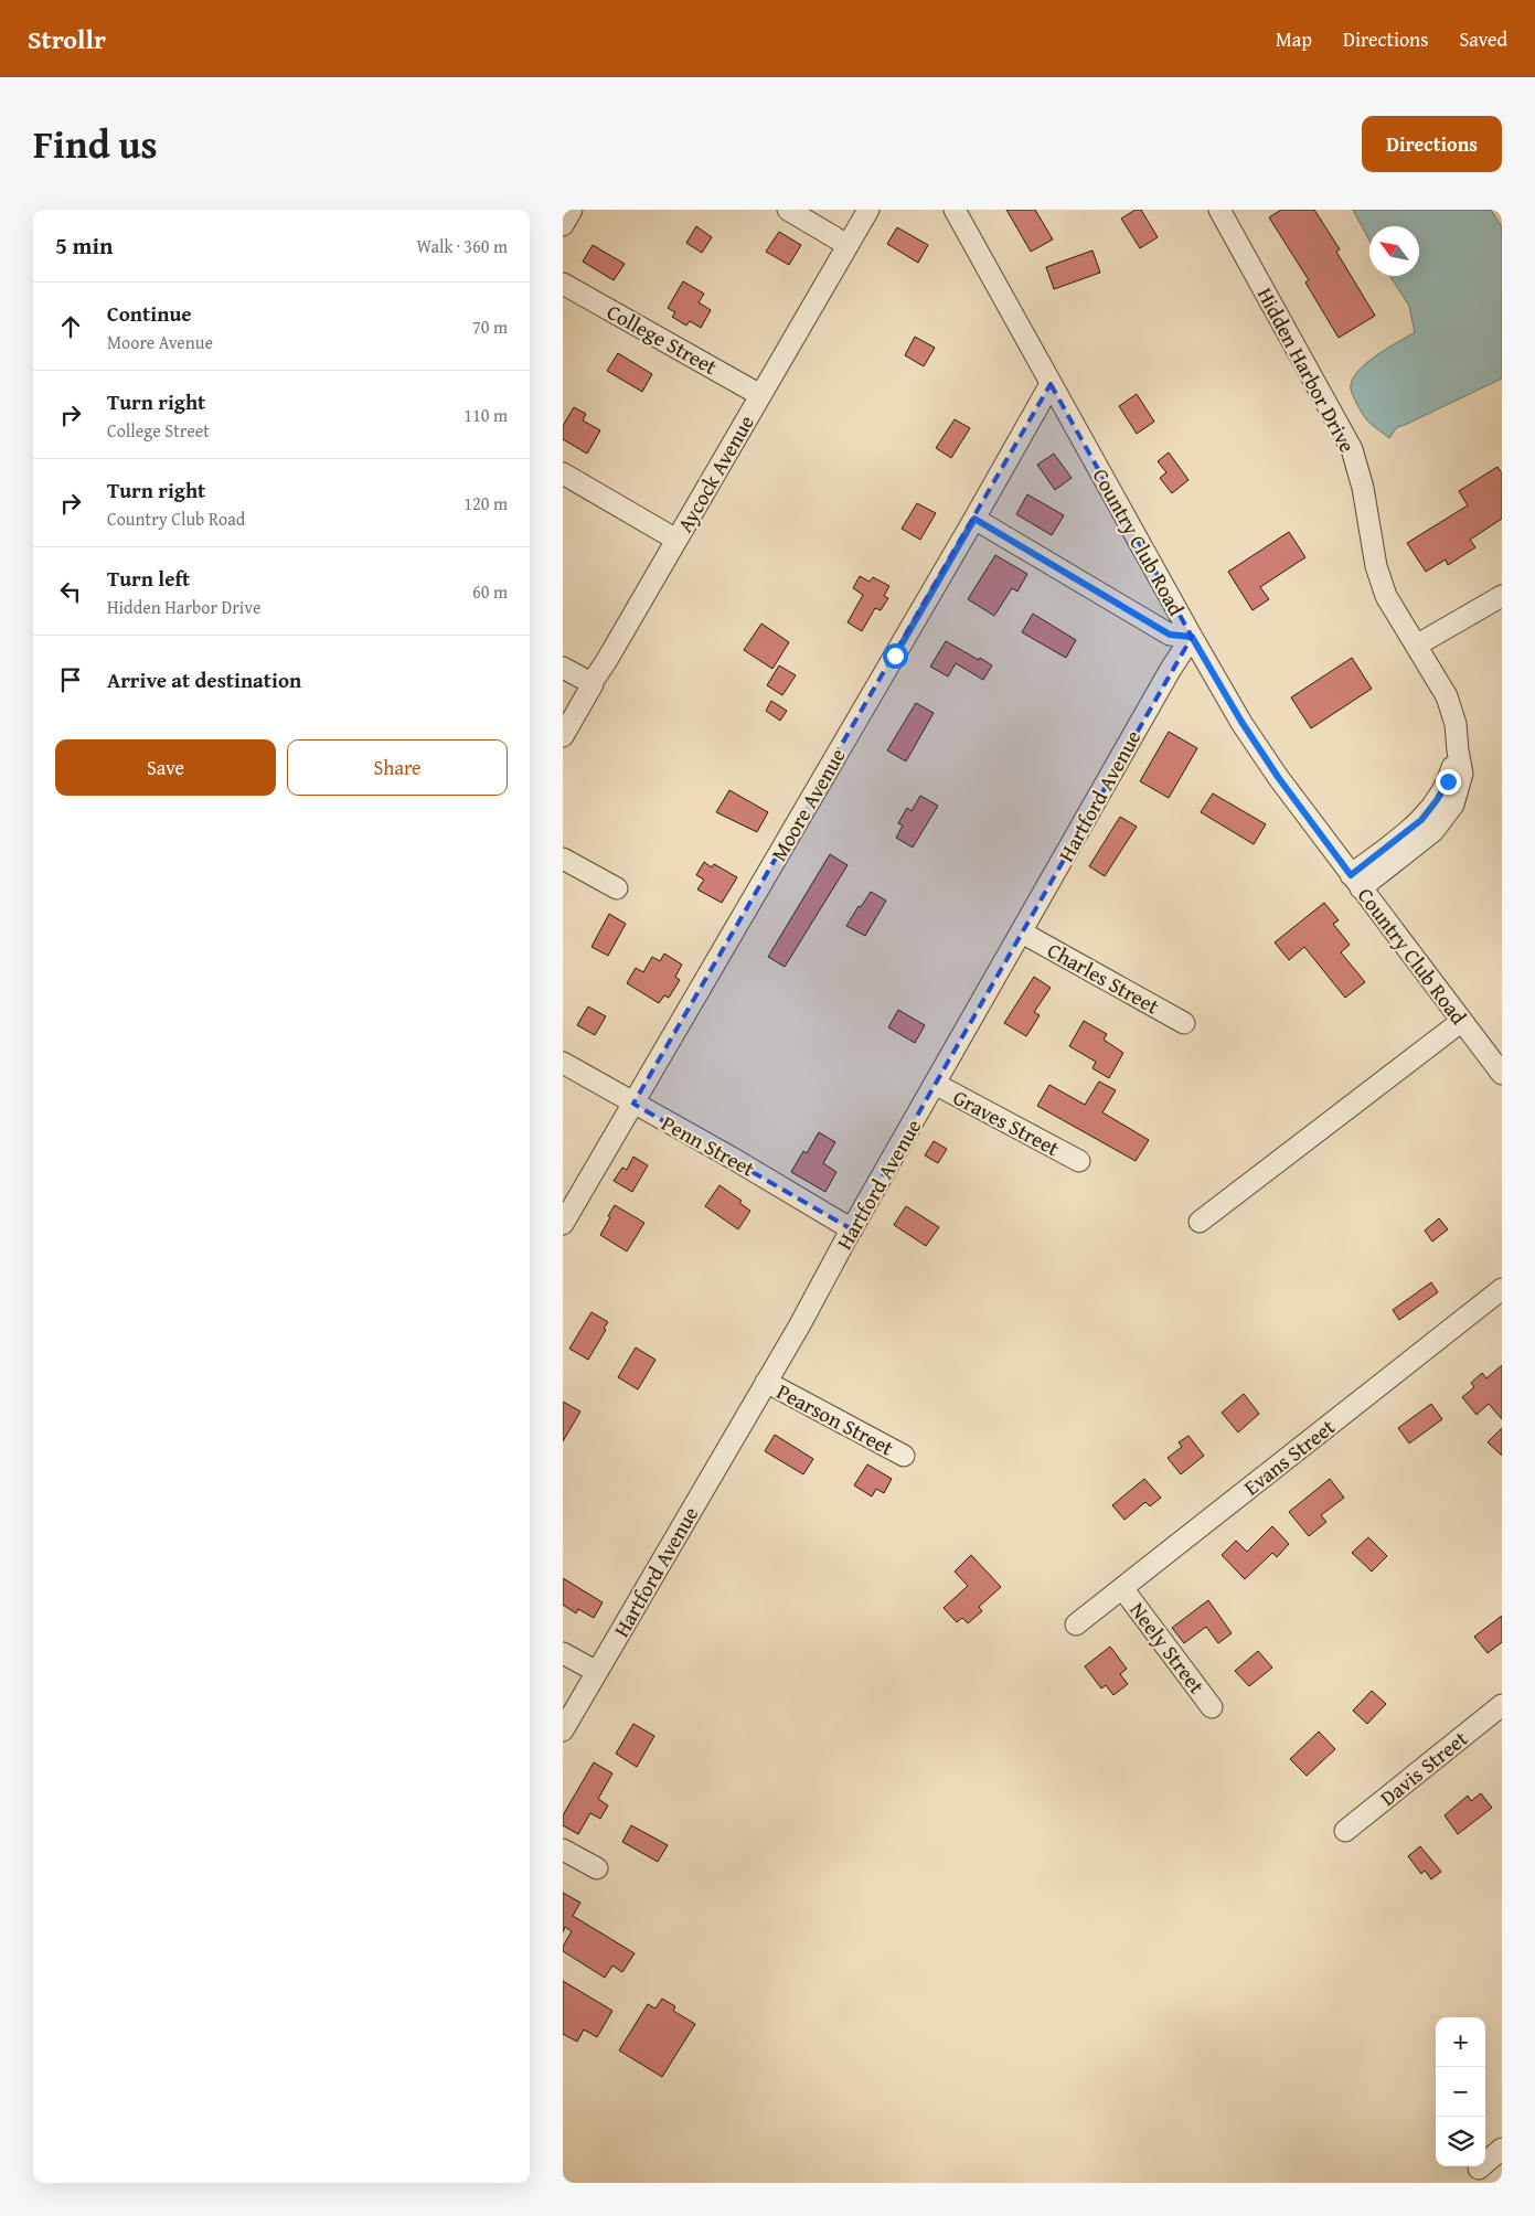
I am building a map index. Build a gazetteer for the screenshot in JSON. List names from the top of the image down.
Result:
{
  "streets": {
    "street": [
      "College Street",
      "Hidden Harbor Drive",
      "Aycock Avenue",
      "Country Club Road",
      "Hartford Avenue",
      "Moore Avenue",
      "Charles Street",
      "Graves Street",
      "Penn Street",
      "Pearson Street",
      "Evans Street",
      "Neely Street",
      "Davis Street"
    ]
  },
  "crossings": [
    ["College Street", "Aycock Avenue"],
    ["Hidden Harbor Drive", "Country Club Road"],
    ["Country Club Road", "Hartford Avenue"],
    ["Country Club Road", "Moore Avenue"],
    ["Hartford Avenue", "Charles Street"],
    ["Hartford Avenue", "Graves Street"],
    ["Hartford Avenue", "Penn Street"],
    ["Hartford Avenue", "Pearson Street"],
    ["Moore Avenue", "Penn Street"],
    ["Evans Street", "Neely Street"]
  ],
  "north": "top left",
  "page": {
    "header": "Strollr",
    "nav": ["Map", "Directions", "Saved"],
    "title": "Find us",
    "buttons": [
      "Directions",
      ["Save", "Share"]
    ],
    "heading": ["5 min", "Walk · 360 m"],
    "list": [
      ["Continue", "Moore Avenue", "70 m"],
      ["Turn right", "College Street", "110 m"],
      ["Turn right", "Country Club Road", "120 m"],
      ["Turn left", "Hidden Harbor Drive", "60 m"],
      "Arrive at destination"
    ],
    "map_buttons": ["+", "−"]
  }
}
